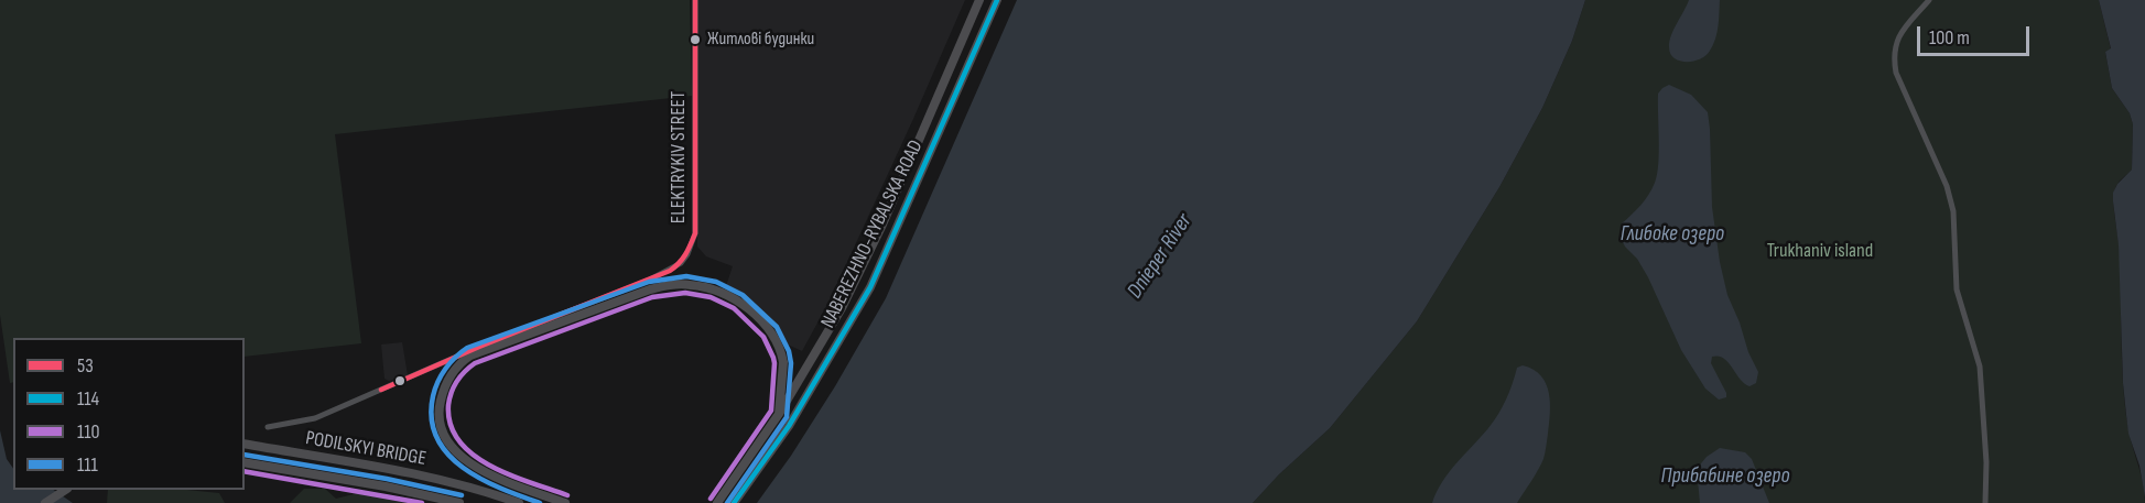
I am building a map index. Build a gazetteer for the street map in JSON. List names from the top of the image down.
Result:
{
  "streets": {
    "main road": ["NABEREZHNO-RYBALSKA ROAD", "PODILSKYI BRIDGE"],
    "street": ["ELEKTRYKIV STREET"]
  },
  "water": ["Глибоке озеро", "Dnieper River", "Прибабине озеро"],
  "parks": ["Trukhaniv island"],
  "places": ["Житлові будинки"],
  "lines": [
    "transit line 53",
    "transit line 114",
    "transit line 111",
    "transit line 110"
  ],
  "legend": [
    "53",
    "114",
    "110",
    "111"
  ],
  "scale_bar": "100 m"
}
